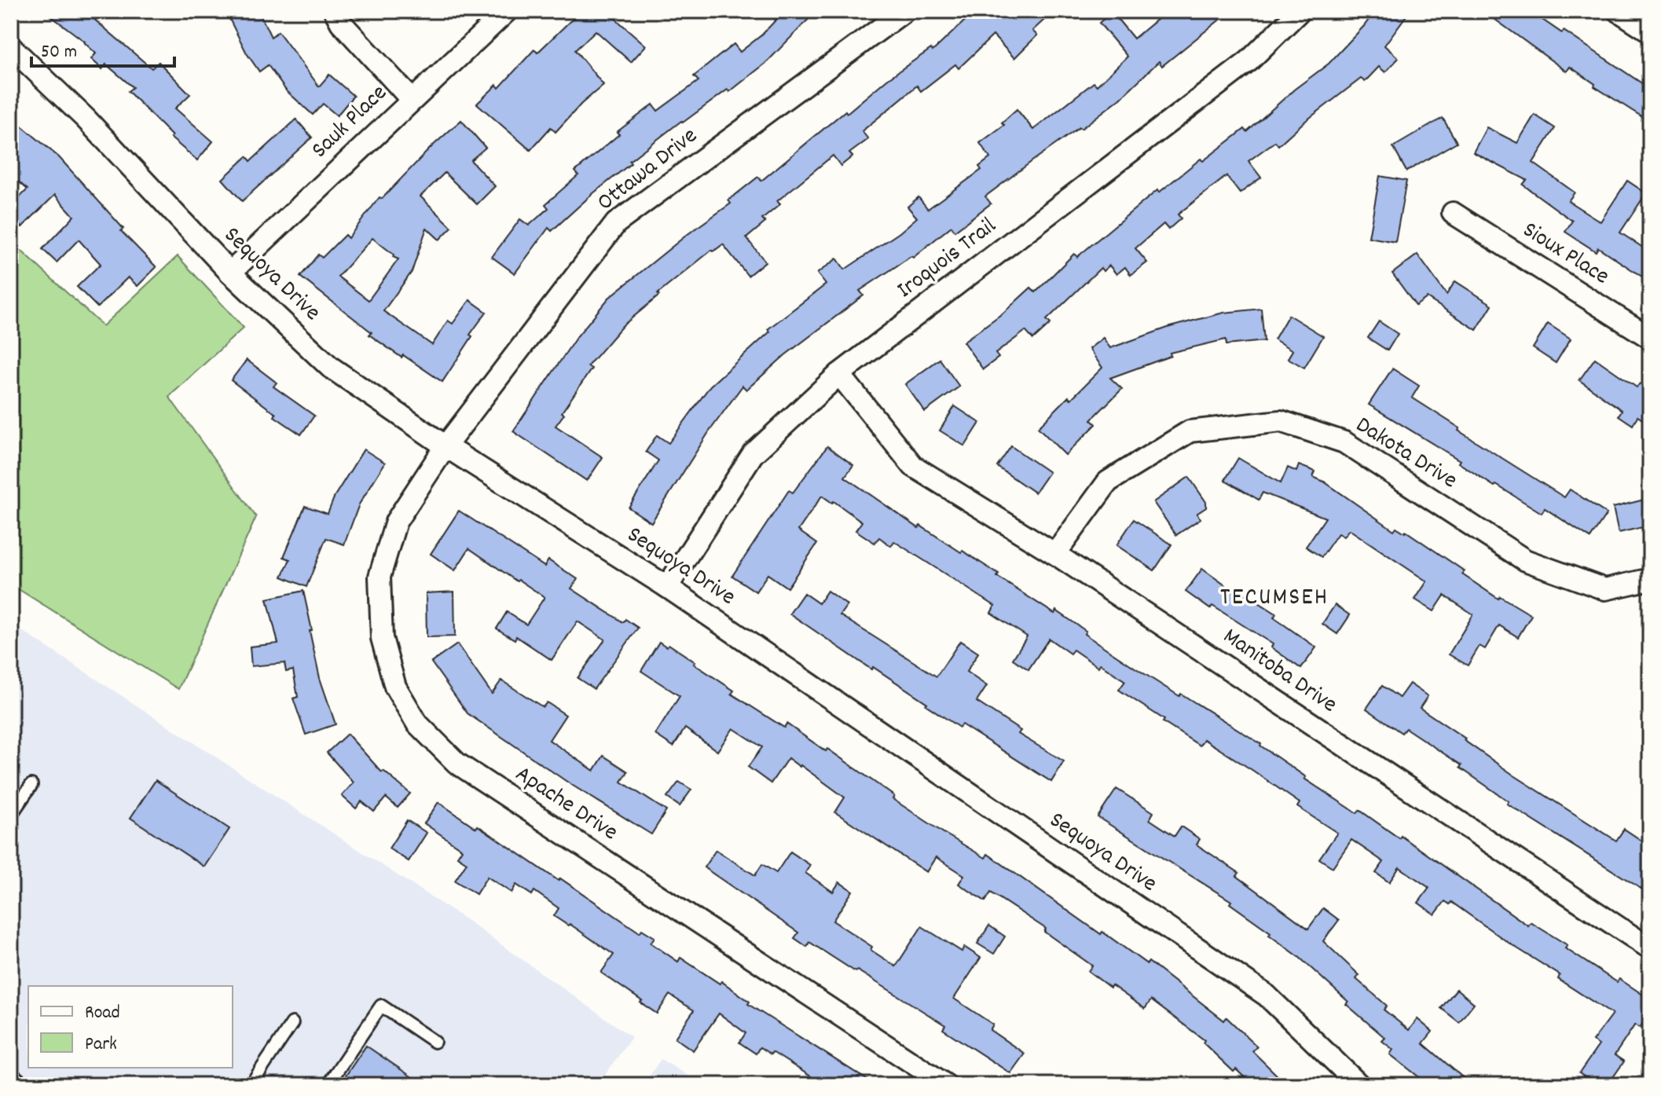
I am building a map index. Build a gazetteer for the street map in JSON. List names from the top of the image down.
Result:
{
  "streets": {
    "street": [
      "Sauk Place",
      "Ottawa Drive",
      "Sioux Place",
      "Iroquois Trail",
      "Sequoya Drive",
      "Dakota Drive",
      "Manitoba Drive",
      "Apache Drive"
    ]
  },
  "crossings": [
    ["Sauk Place", "Sequoya Drive"],
    ["Ottawa Drive", "Sequoya Drive"],
    ["Ottawa Drive", "Apache Drive"],
    ["Iroquois Trail", "Sequoya Drive"],
    ["Iroquois Trail", "Manitoba Drive"],
    ["Sequoya Drive", "Apache Drive"],
    ["Dakota Drive", "Manitoba Drive"]
  ],
  "districts": ["TECUMSEH"],
  "legend": ["Road", "Park"],
  "scale_bar": "50 m"
}
